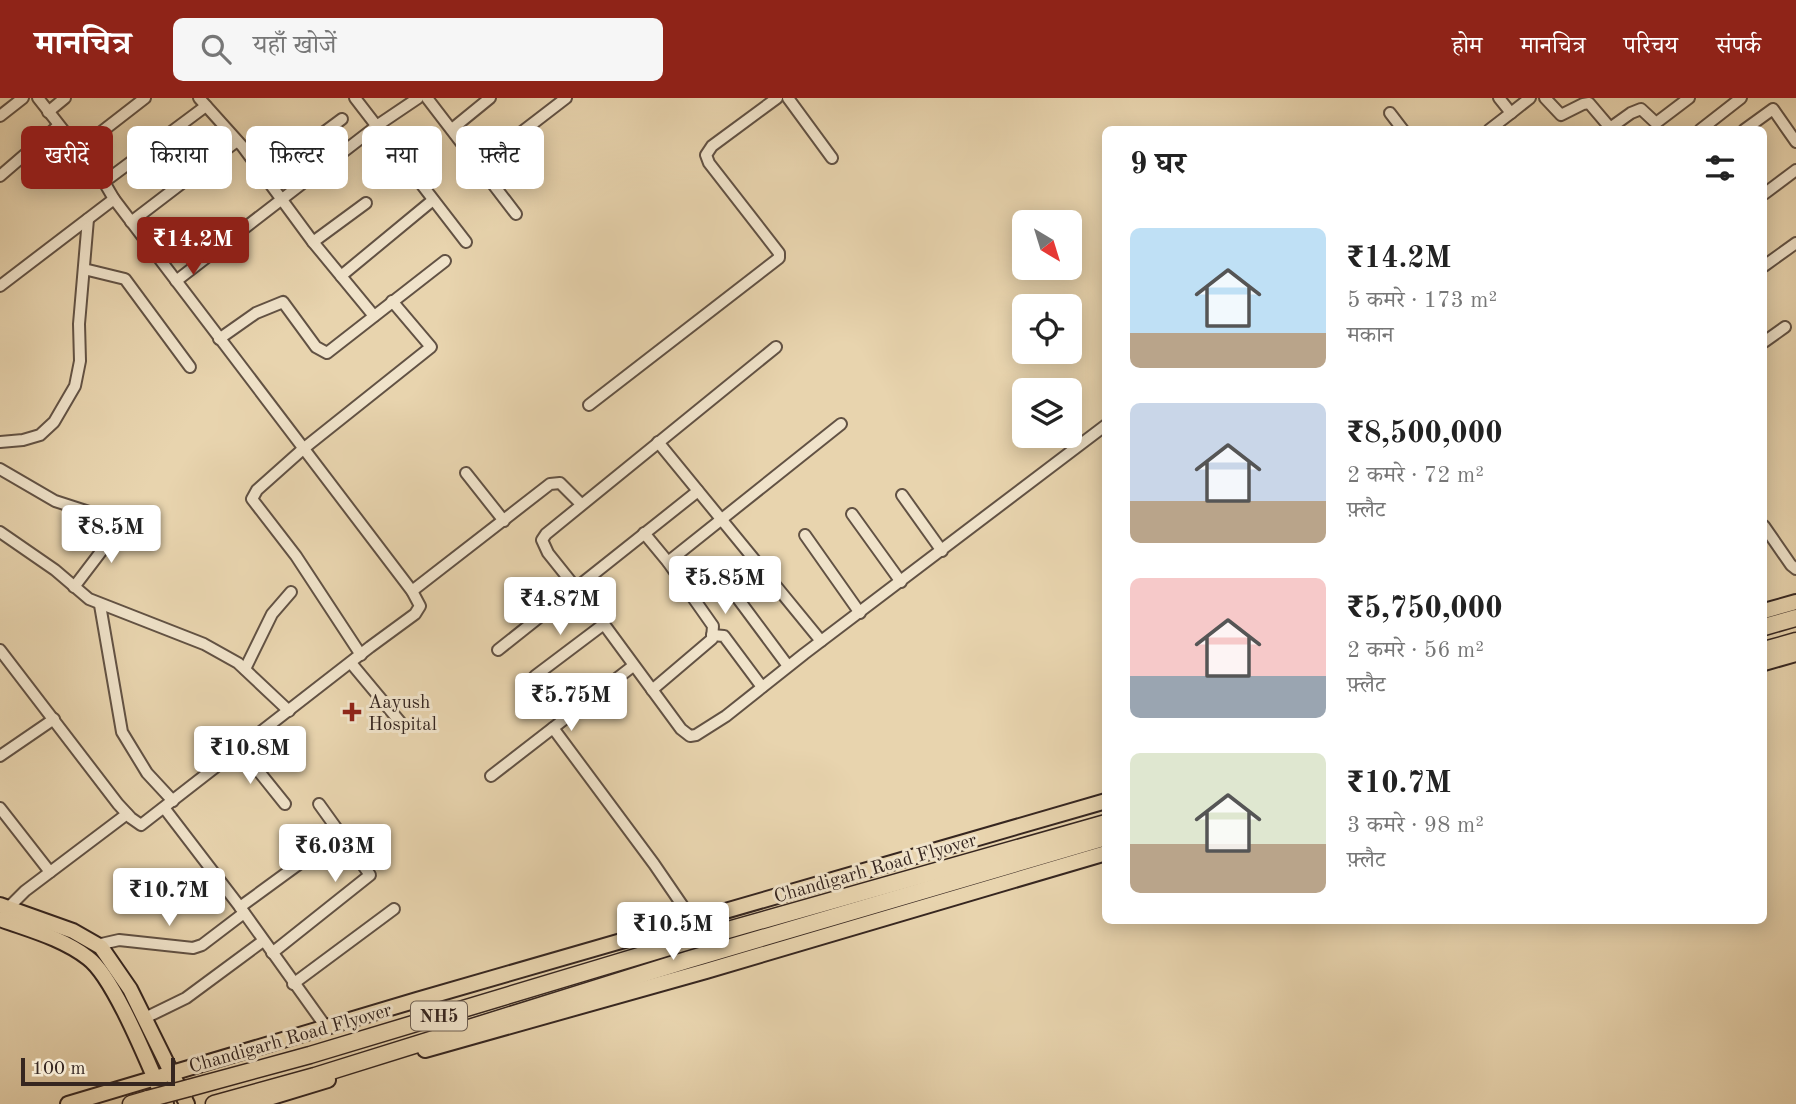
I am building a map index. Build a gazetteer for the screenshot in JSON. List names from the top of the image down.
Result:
{
  "streets": {
    "highway": ["Chandigarh Road Flyover", "NH5"]
  },
  "places": {
    "health": ["Aayush Hospital"]
  },
  "scale_bar": "100 m",
  "north": "bottom right",
  "page": {
    "header": "मानचित्र",
    "search": "यहाँ खोजें",
    "nav": [
      "होम",
      "मानचित्र",
      "परिचय",
      "संपर्क"
    ],
    "chip": [
      "खरीदें",
      "किराया",
      "फ़िल्टर",
      "नया",
      "फ़्लैट"
    ],
    "heading": "9 घर",
    "list": [
      {
        "name": "₹14.2M",
        "note": "5 कमरे · 173 m² · मकान"
      },
      {
        "name": "₹8,500,000",
        "note": "2 कमरे · 72 m² · फ़्लैट"
      },
      {
        "name": "₹5,750,000",
        "note": "2 कमरे · 56 m² · फ़्लैट"
      },
      {
        "name": "₹10.7M",
        "note": "3 कमरे · 98 m² · फ़्लैट"
      }
    ],
    "price": [
      "₹14.2M",
      "₹8.5M",
      "₹5.85M",
      "₹4.87M",
      "₹5.75M",
      "₹10.8M",
      "₹6.03M",
      "₹10.7M",
      "₹10.5M"
    ],
    "scale": "100 m"
  }
}
